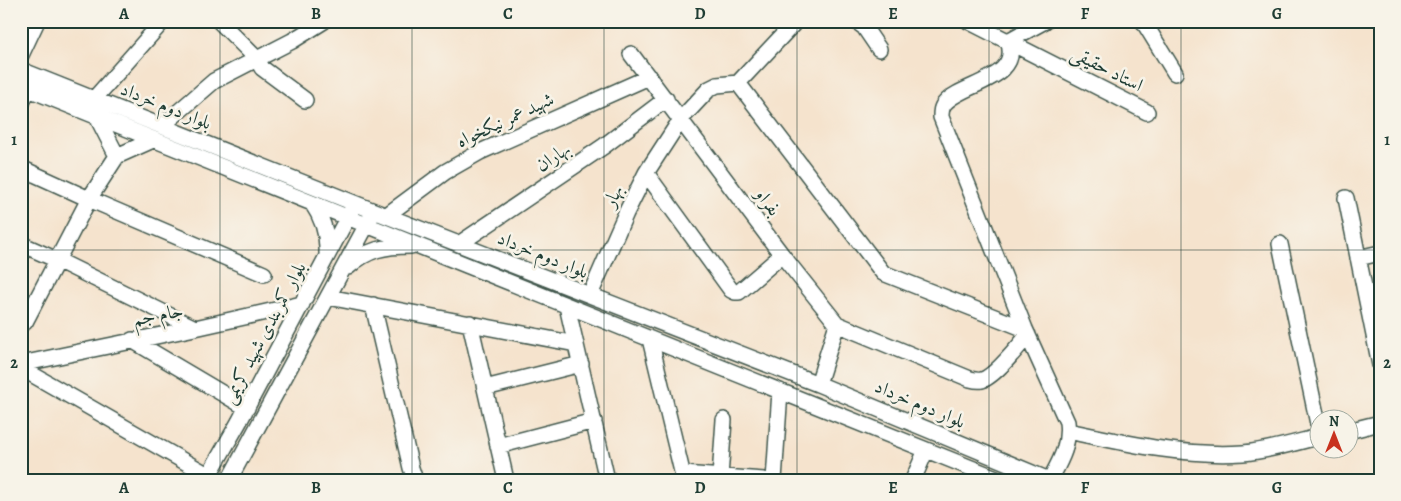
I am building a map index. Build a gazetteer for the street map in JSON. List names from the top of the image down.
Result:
{
  "streets": {
    "street": [
      "استاد حقیقی",
      "بلوار دوم خرداد",
      "شهید عمر نیکخواه",
      "بهاران",
      "بهار",
      "بفراو",
      "جام جم",
      "بلوار کمربندی شهید کریمی"
    ]
  },
  "crossings": [
    ["بلوار دوم خرداد", "شهید عمر نیکخواه"],
    ["بلوار دوم خرداد", "بهاران"],
    ["بلوار دوم خرداد", "بهار"],
    ["بلوار دوم خرداد", "بلوار کمربندی شهید کریمی"],
    ["شهید عمر نیکخواه", "بفراو"],
    ["بهاران", "بفراو"],
    ["بهار", "بفراو"],
    ["جام جم", "بلوار کمربندی شهید کریمی"]
  ],
  "north": "top",
  "grid": {
    "columns": [
      "A",
      "B",
      "C",
      "D",
      "E",
      "F",
      "G"
    ],
    "rows": ["1", "2"]
  }
}
